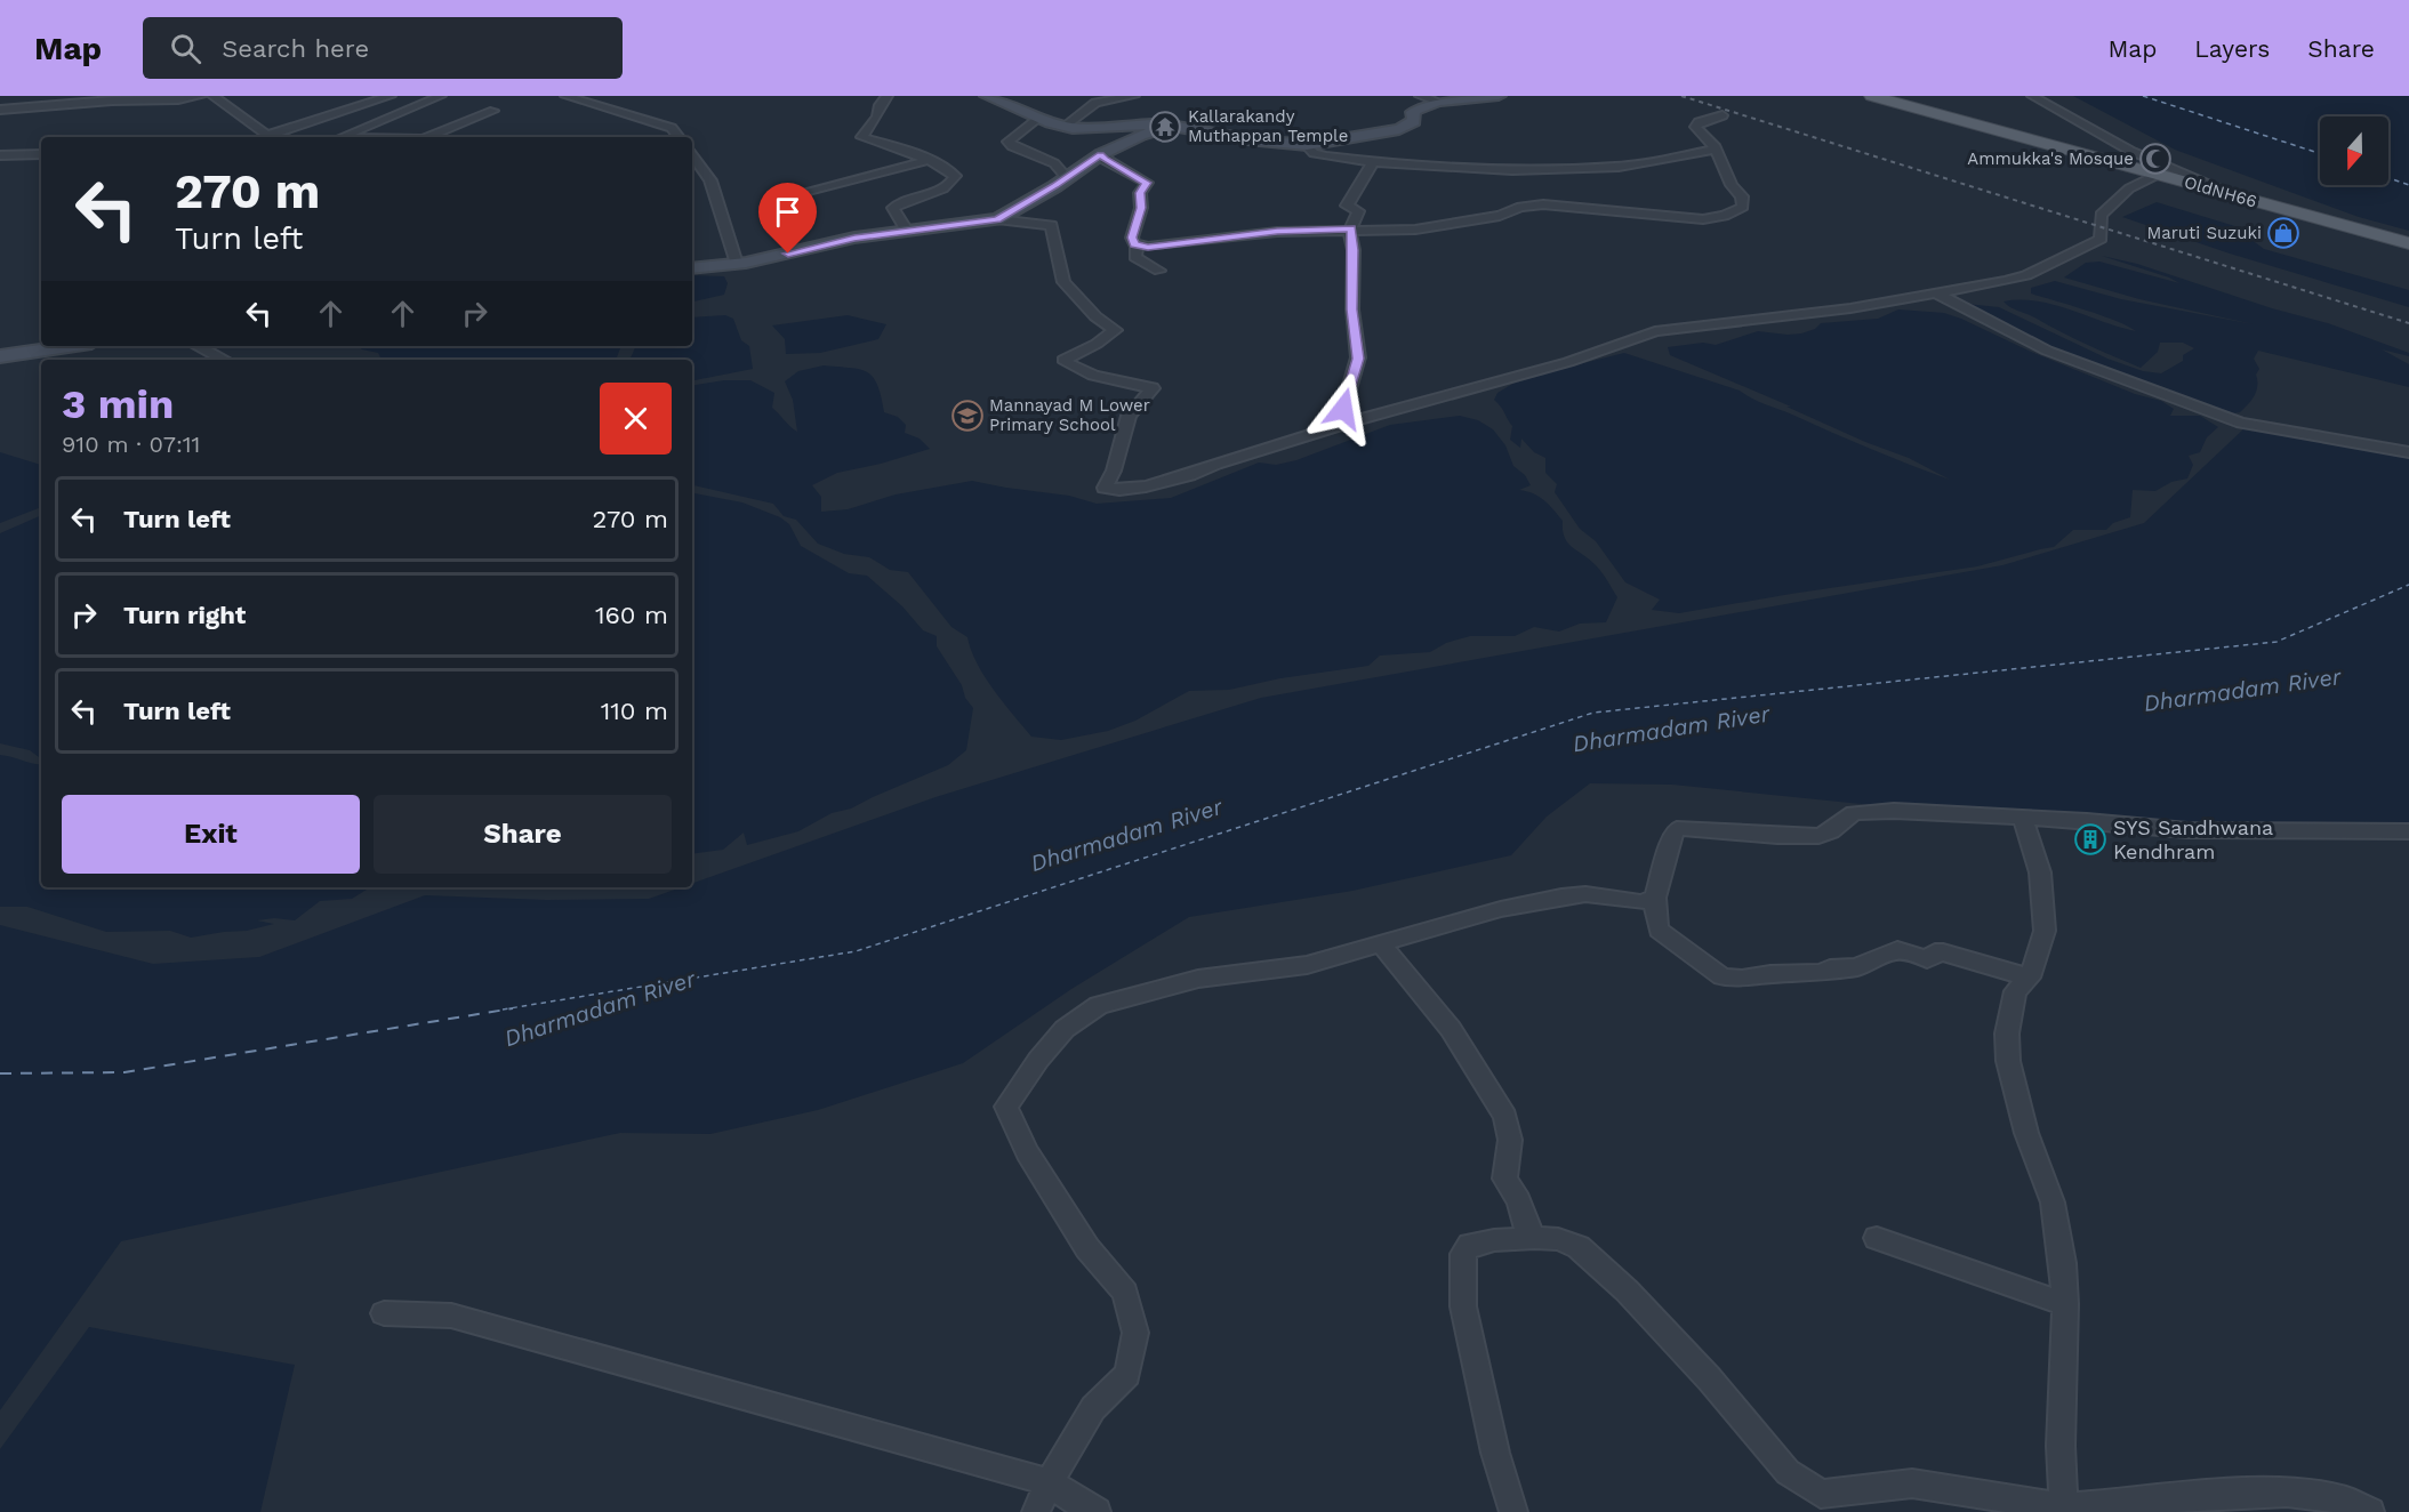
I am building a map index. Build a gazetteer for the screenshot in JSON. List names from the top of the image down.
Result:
{
  "streets": {
    "main road": ["OldNH66"]
  },
  "water": ["Dharmadam River"],
  "places": {
    "temple": ["Kallarakandy Muthappan Temple"],
    "mosque": ["Ammukka's Mosque"],
    "shop": ["Maruti Suzuki"],
    "school or university": ["Mannayad M Lower Primary School"],
    "building": ["SYS Sandhwana Kendhram"]
  },
  "north": "bottom",
  "page": {
    "header": "Map",
    "search": "Search here",
    "nav": ["Map", "Layers", "Share"],
    "turn": ["270 m", "Turn left"],
    "heading": ["3 min", "910 m · 07:11"],
    "list": [
      {
        "name": "Turn left",
        "value": "270 m"
      },
      {
        "name": "Turn right",
        "value": "160 m"
      },
      {
        "name": "Turn left",
        "value": "110 m"
      }
    ],
    "buttons": ["Exit", "Share"]
  }
}
